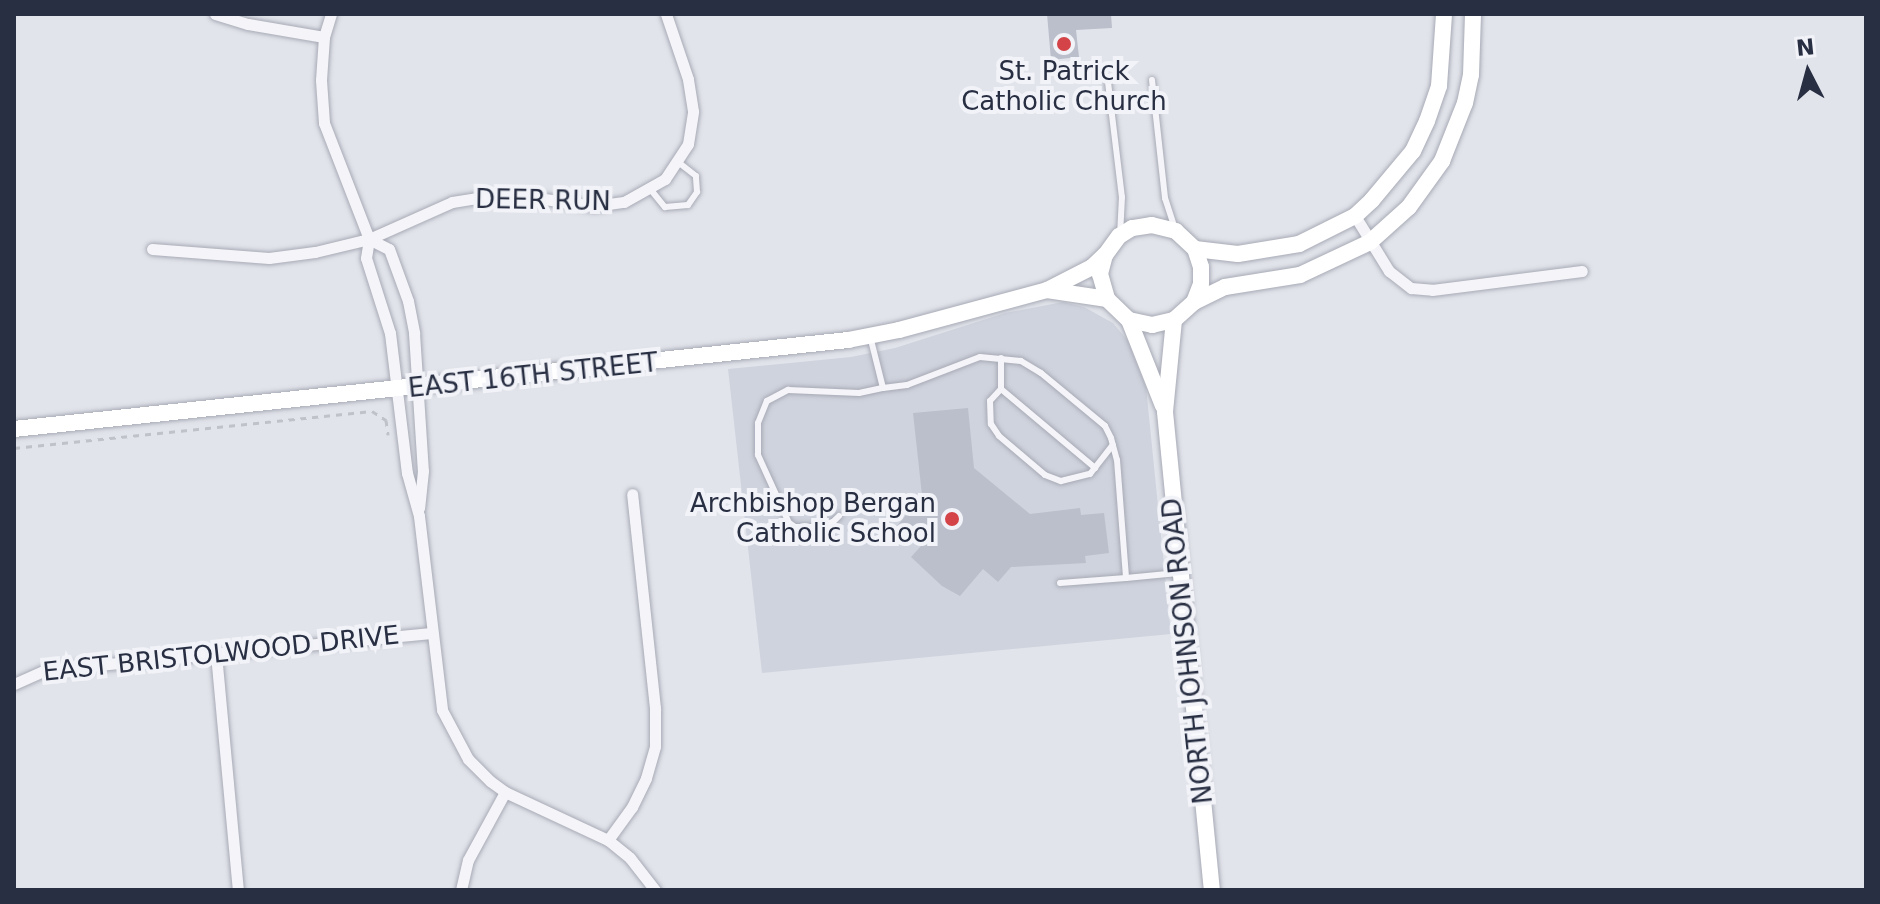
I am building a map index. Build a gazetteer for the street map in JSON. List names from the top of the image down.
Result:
{
  "streets": {
    "main road": ["EAST 16TH STREET", "NORTH JOHNSON ROAD"],
    "street": ["DEER RUN", "EAST BRISTOLWOOD DRIVE"]
  },
  "crossings": [
    ["EAST 16TH STREET", "NORTH JOHNSON ROAD"]
  ],
  "places": ["St. Patrick Catholic Church", "Archbishop Bergan Catholic School"],
  "north": "top"
}
